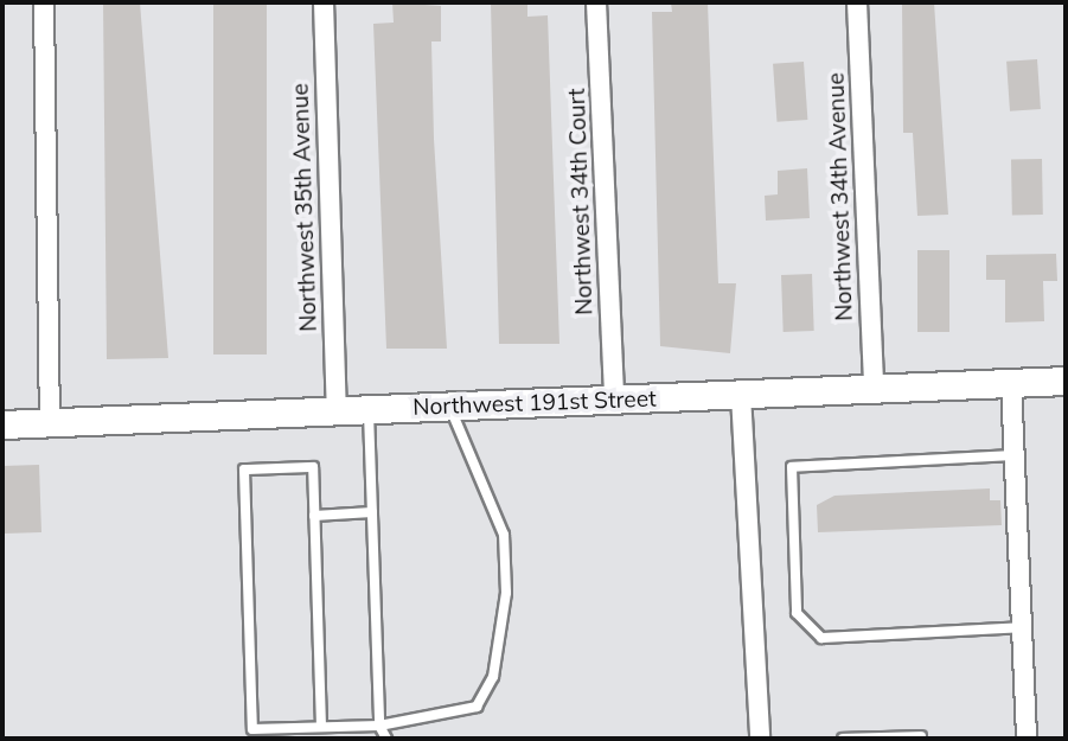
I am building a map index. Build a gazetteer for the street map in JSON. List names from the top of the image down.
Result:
{
  "streets": {
    "street": [
      "Northwest 34th Avenue",
      "Northwest 34th Court",
      "Northwest 35th Avenue",
      "Northwest 191st Street"
    ]
  },
  "crossings": [
    ["Northwest 34th Avenue", "Northwest 191st Street"],
    ["Northwest 34th Court", "Northwest 191st Street"],
    ["Northwest 35th Avenue", "Northwest 191st Street"]
  ]
}
